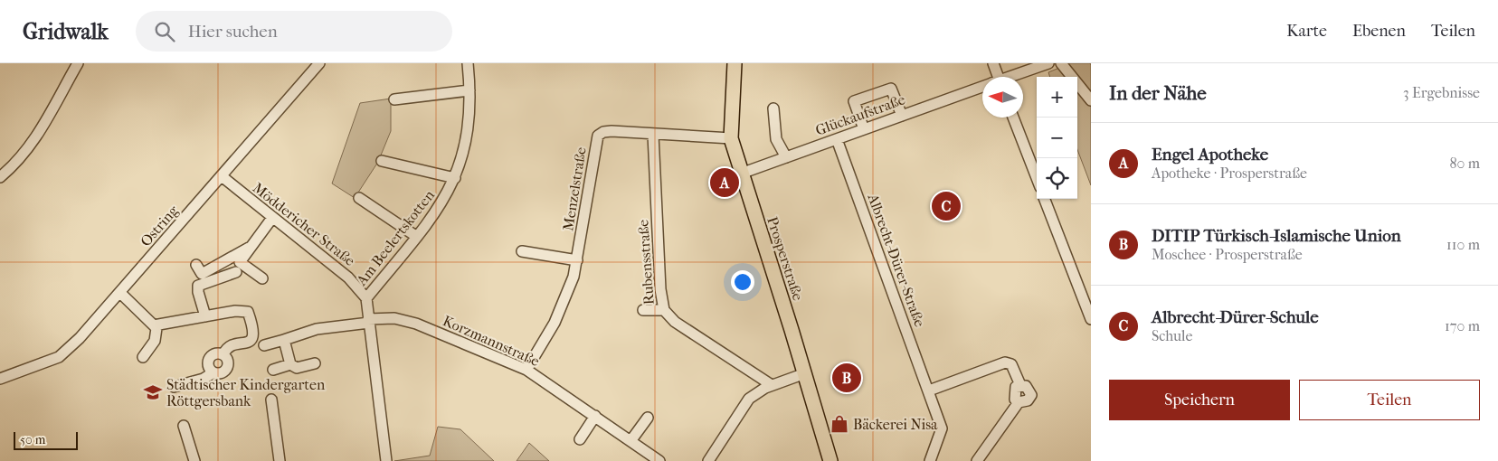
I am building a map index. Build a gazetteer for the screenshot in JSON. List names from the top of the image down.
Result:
{
  "streets": {
    "main road": ["Prosperstraße"],
    "street": [
      "Glückaufstraße",
      "Menzelstraße",
      "Möddericher Straße",
      "Ostring",
      "Am Beelertskotten",
      "Albrecht-Dürer-Straße",
      "Rubensstraße",
      "Korzmannstraße"
    ]
  },
  "crossings": [
    ["Glückaufstraße", "Prosperstraße"],
    ["Glückaufstraße", "Albrecht-Dürer-Straße"],
    ["Menzelstraße", "Prosperstraße"],
    ["Menzelstraße", "Rubensstraße"],
    ["Menzelstraße", "Korzmannstraße"],
    ["Möddericher Straße", "Ostring"],
    ["Möddericher Straße", "Am Beelertskotten"]
  ],
  "places": {
    "school or university": ["Städtischer Kindergarten Röttgersbank"],
    "shop": ["Bäckerei Nisa"]
  },
  "scale_bar": "50 m",
  "north": "left",
  "page": {
    "header": "Gridwalk",
    "search": "Hier suchen",
    "nav": ["Karte", "Ebenen", "Teilen"],
    "heading": ["In der Nähe", "3 Ergebnisse"],
    "map_buttons": ["+", "−"],
    "list": [
      {
        "mark": "A",
        "name": "Engel Apotheke",
        "note": "Apotheke · Prosperstraße",
        "value": "80 m"
      },
      {
        "mark": "B",
        "name": "DITIP Türkisch-Islamische Union",
        "note": "Moschee · Prosperstraße",
        "value": "110 m"
      },
      {
        "mark": "C",
        "name": "Albrecht-Dürer-Schule",
        "note": "Schule",
        "value": "170 m"
      }
    ],
    "pins": ["A", "C", "B"],
    "buttons": ["Speichern", "Teilen"],
    "scale": "50 m"
  }
}
